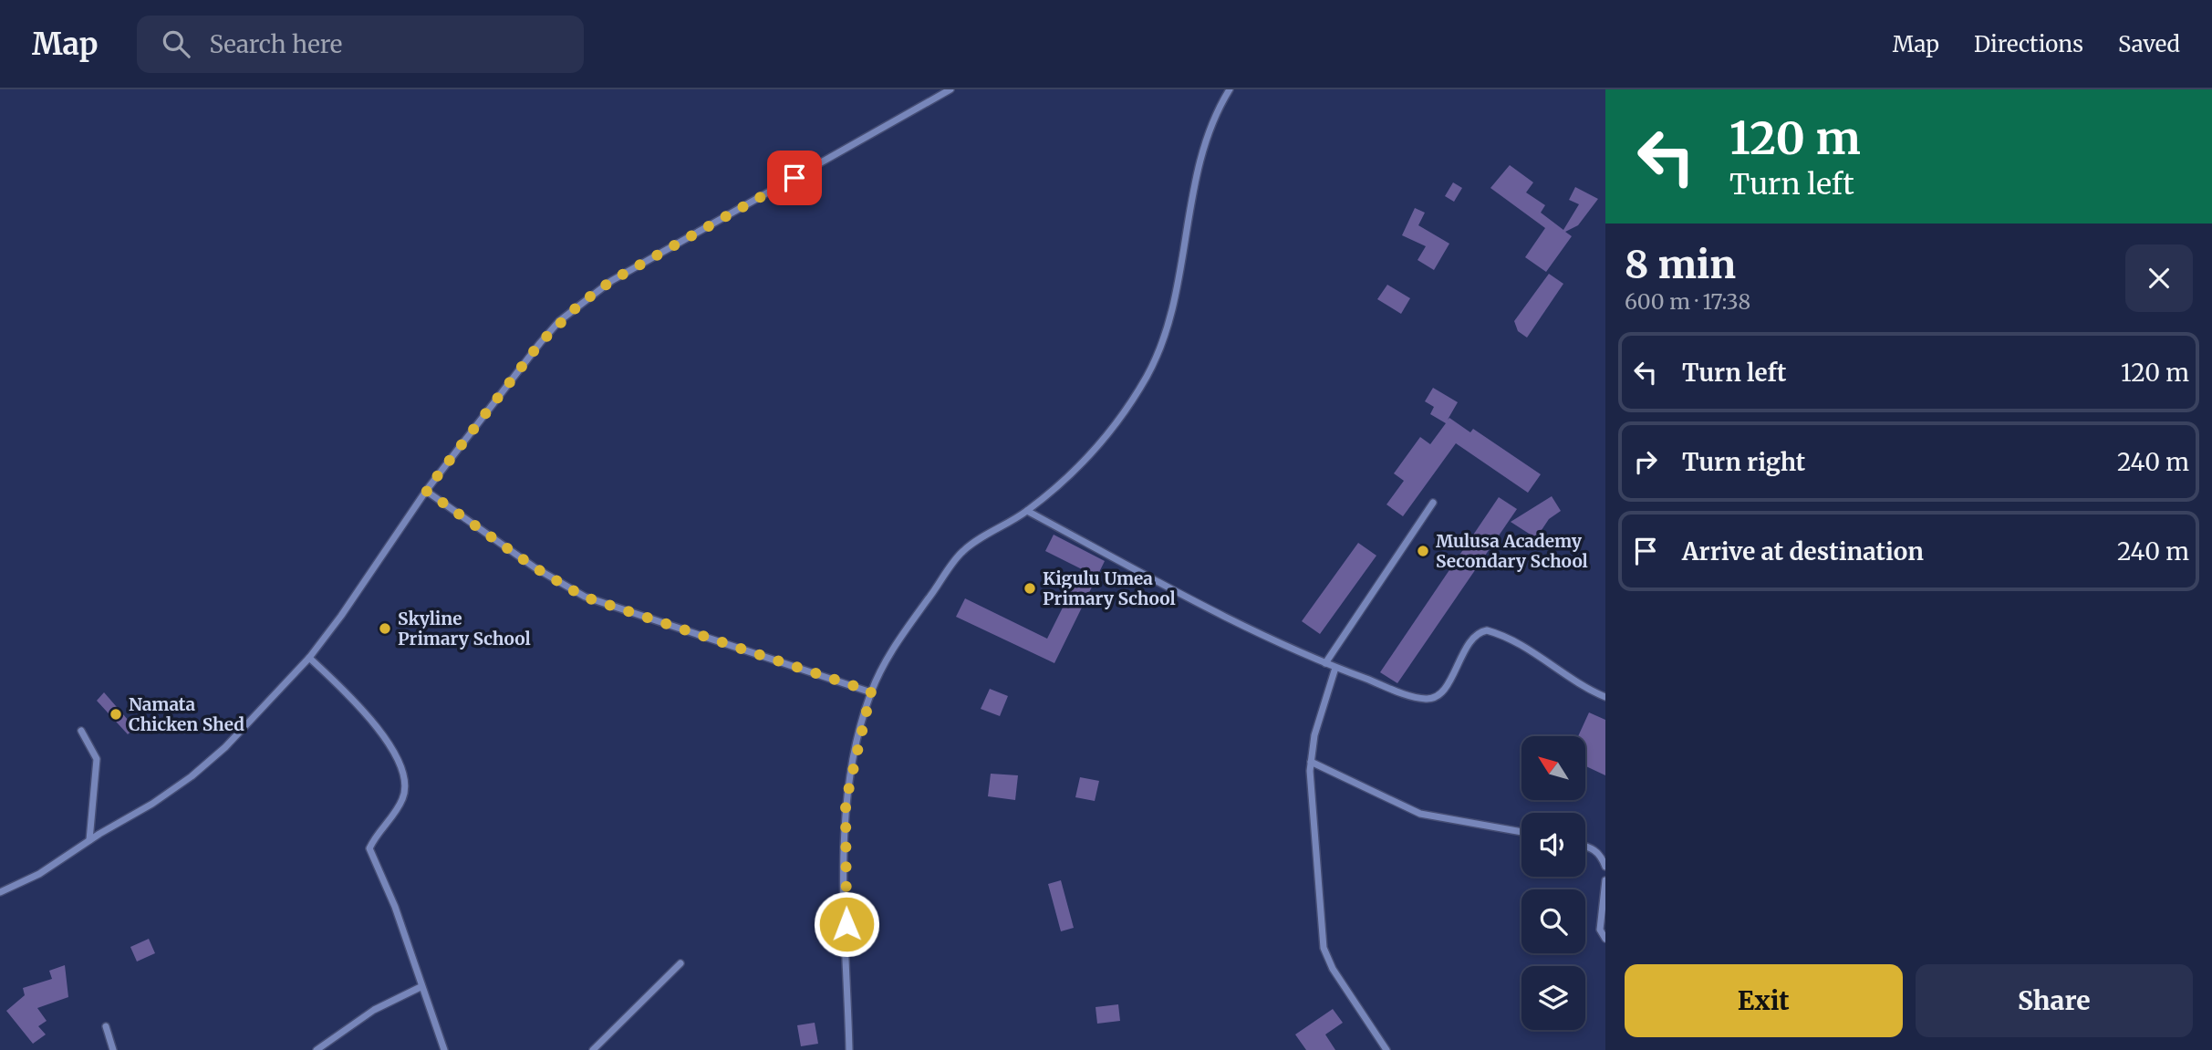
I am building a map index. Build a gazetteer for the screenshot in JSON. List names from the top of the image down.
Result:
{
  "places": [
    "Mulusa Academy Secondary School",
    "Kigulu Umea Primary School",
    "Skyline Primary School",
    "Namata Chicken Shed"
  ],
  "north": "top left",
  "page": {
    "header": "Map",
    "search": "Search here",
    "nav": ["Map", "Directions", "Saved"],
    "turn": ["120 m", "Turn left"],
    "heading": ["8 min", "600 m · 17:38"],
    "list": [
      {
        "name": "Turn left",
        "value": "120 m"
      },
      {
        "name": "Turn right",
        "value": "240 m"
      },
      {
        "name": "Arrive at destination",
        "value": "240 m"
      }
    ],
    "buttons": ["Exit", "Share"]
  }
}
